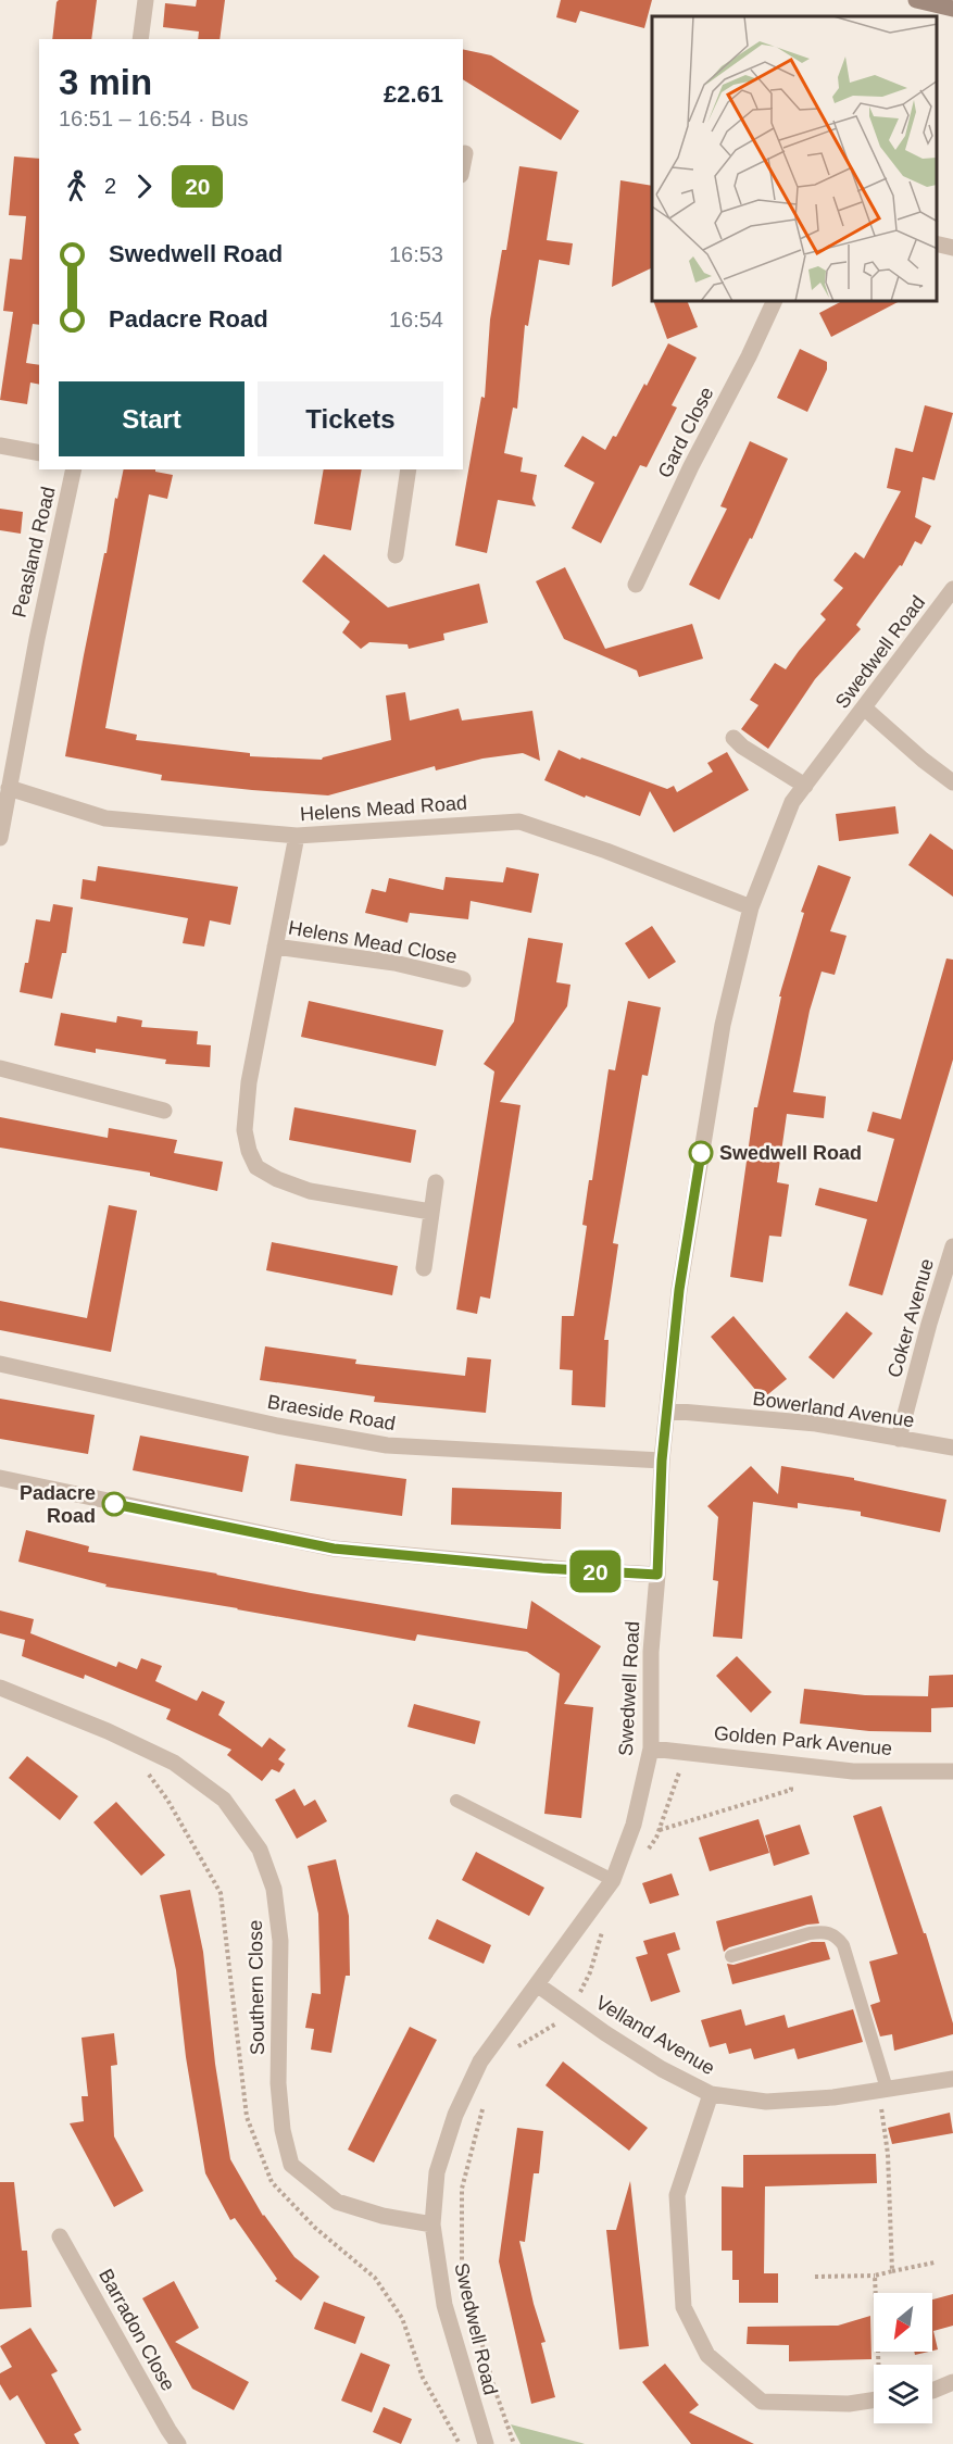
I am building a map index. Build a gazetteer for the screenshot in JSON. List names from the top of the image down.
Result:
{
  "streets": {
    "street": [
      "Gard Close",
      "Peasland Road",
      "Swedwell Road",
      "Helens Mead Road",
      "Helens Mead Close",
      "Coker Avenue",
      "Bowerland Avenue",
      "Braeside Road",
      "Golden Park Avenue",
      "Southern Close",
      "Velland Avenue",
      "Barradon Close"
    ]
  },
  "crossings": [
    ["Peasland Road", "Helens Mead Road"],
    ["Swedwell Road", "Helens Mead Road"],
    ["Swedwell Road", "Bowerland Avenue"],
    ["Swedwell Road", "Braeside Road"],
    ["Swedwell Road", "Golden Park Avenue"],
    ["Swedwell Road", "Southern Close"],
    ["Swedwell Road", "Velland Avenue"],
    ["Helens Mead Road", "Helens Mead Close"],
    ["Coker Avenue", "Bowerland Avenue"]
  ],
  "places": ["Swedwell Road", "Padacre Road"],
  "lines": ["bus line 20"],
  "north": "bottom left",
  "page": {
    "on_map": "20",
    "heading": ["3 min", "16:51 – 16:54 · Bus", "£2.61"],
    "legs": ["2", "20"],
    "list": [
      {
        "name": "Swedwell Road",
        "value": "16:53"
      },
      {
        "name": "Padacre Road",
        "value": "16:54"
      }
    ],
    "buttons": ["Start", "Tickets"]
  }
}
